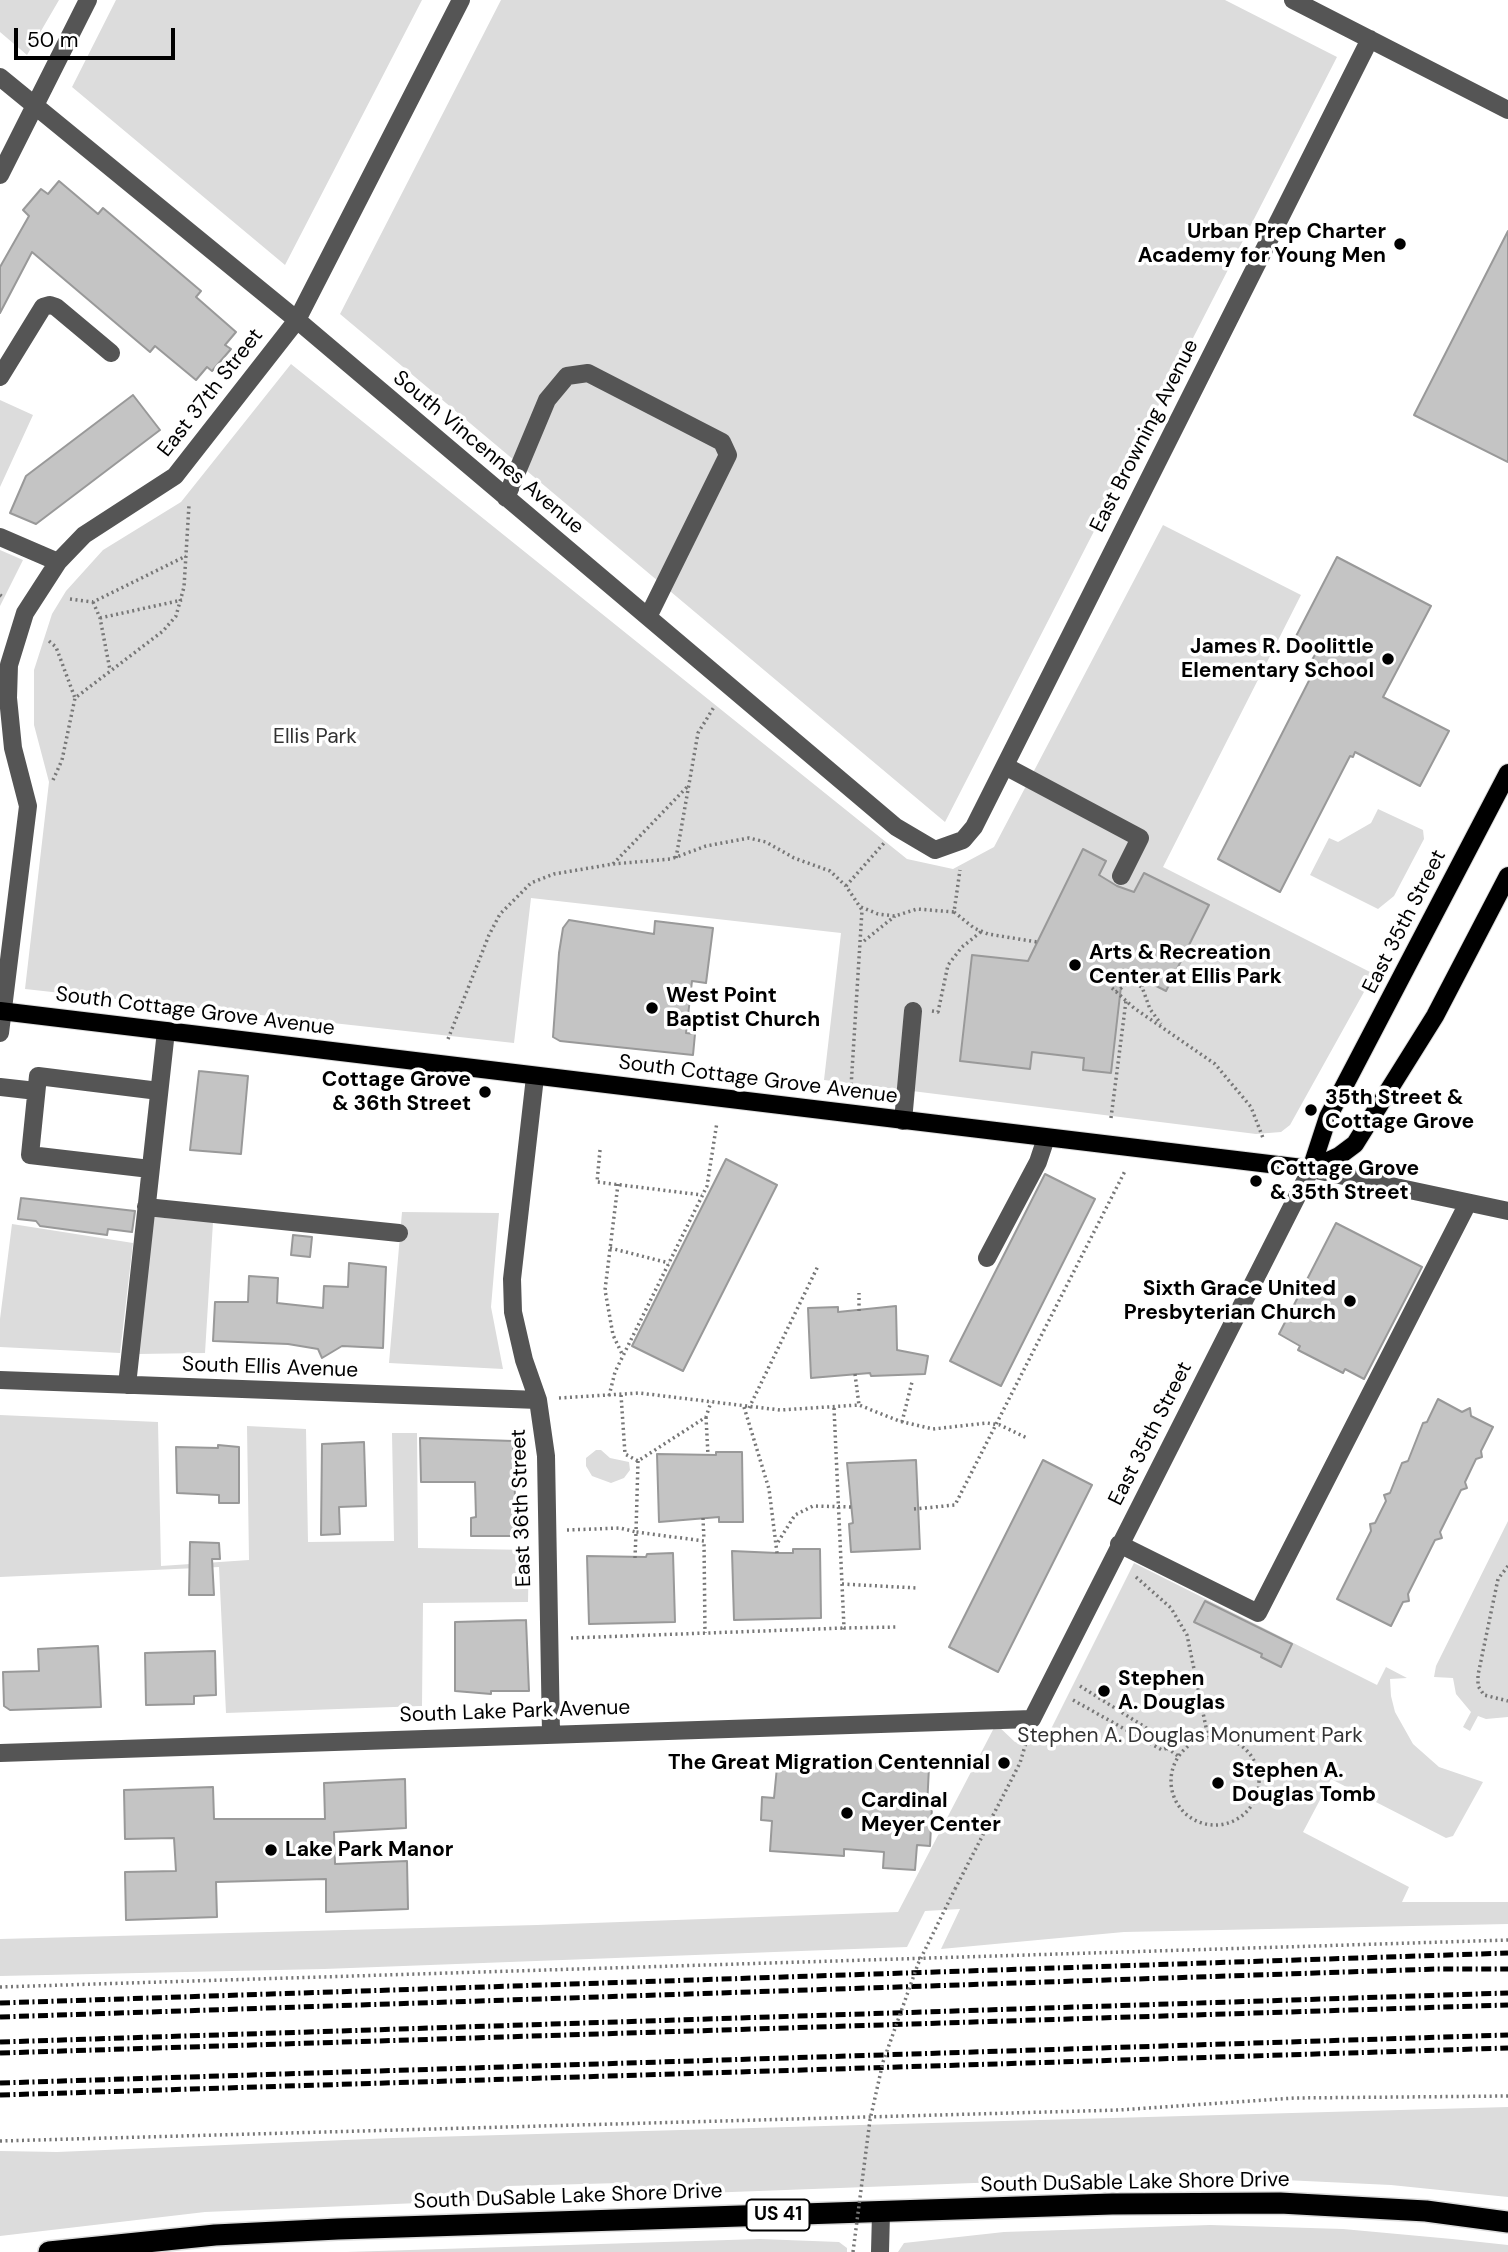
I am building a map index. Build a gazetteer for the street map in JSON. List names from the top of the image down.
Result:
{
  "streets": {
    "highway": ["South DuSable Lake Shore Drive", "US 41"],
    "main road": ["East 35th Street", "South Cottage Grove Avenue"],
    "street": [
      "East 37th Street",
      "East Browning Avenue",
      "South Vincennes Avenue",
      "South Ellis Avenue",
      "East 36th Street",
      "South Lake Park Avenue"
    ]
  },
  "crossings": [
    ["East 37th Street", "South Vincennes Avenue"],
    ["East 37th Street", "South Cottage Grove Avenue"],
    ["East Browning Avenue", "South Vincennes Avenue"],
    ["East 35th Street", "South Cottage Grove Avenue"],
    ["East 35th Street", "South Lake Park Avenue"],
    ["South Cottage Grove Avenue", "East 36th Street"],
    ["South Ellis Avenue", "East 36th Street"],
    ["East 36th Street", "South Lake Park Avenue"]
  ],
  "parks": ["Ellis Park", "Stephen A. Douglas Monument Park"],
  "places": [
    "Urban Prep Charter Academy for Young Men",
    "James R. Doolittle Elementary School",
    "Arts & Recreation Center at Ellis Park",
    "West Point Baptist Church",
    "Cottage Grove & 36th Street",
    "35th Street & Cottage Grove",
    "Cottage Grove & 35th Street",
    "Sixth Grace United Presbyterian Church",
    "Stephen A. Douglas",
    "The Great Migration Centennial",
    "Stephen A. Douglas Tomb",
    "Cardinal Meyer Center",
    "Lake Park Manor"
  ],
  "scale_bar": "50 m"
}
